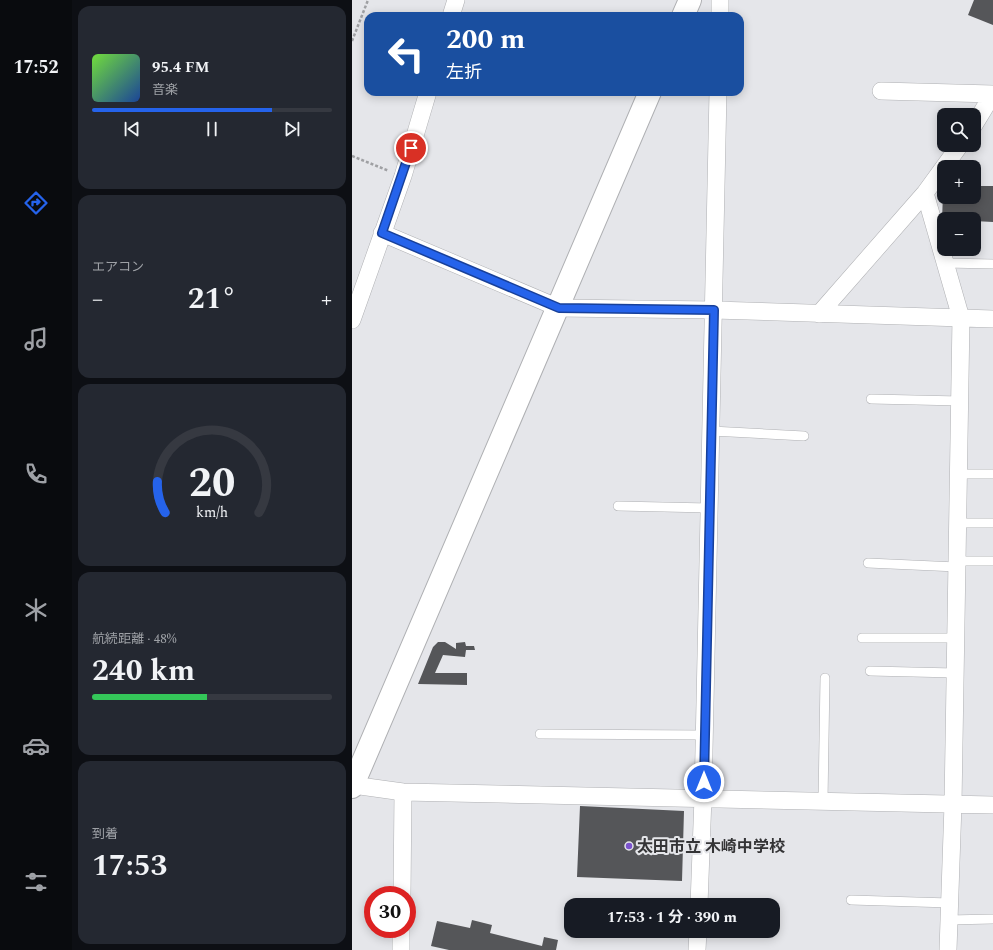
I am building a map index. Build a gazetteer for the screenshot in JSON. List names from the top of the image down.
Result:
{
  "places": ["太田市立 木崎中学校"],
  "page": {
    "tabs": "17:52",
    "turn": ["200 m", "左折"],
    "song": ["95.4 FM", "音楽"],
    "map_buttons": ["+", "−"],
    "tile": [
      "エアコン",
      ["航続距離 · 48%", "240 km"],
      ["到着", "17:53"]
    ],
    "heat": ["−", "21°", "+"],
    "limit": "30",
    "trip": "17:53 · 1 分 · 390 m",
    "gauge": ["20", "km/h"]
  }
}
